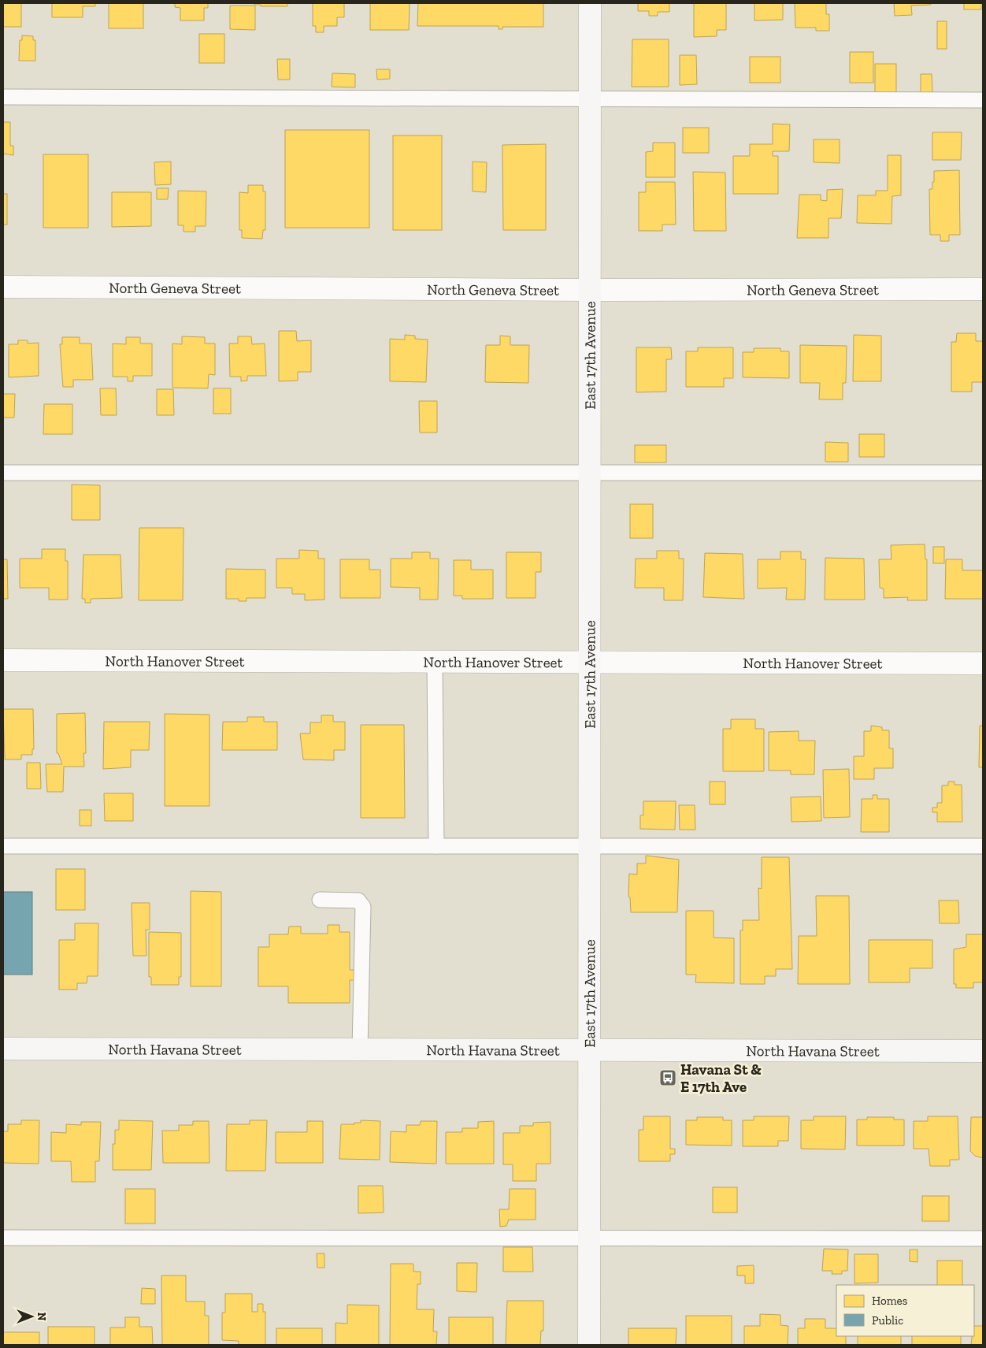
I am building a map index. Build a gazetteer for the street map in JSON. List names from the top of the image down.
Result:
{
  "streets": {
    "street": [
      "North Geneva Street",
      "East 17th Avenue",
      "North Hanover Street",
      "North Havana Street"
    ]
  },
  "crossings": [
    ["North Geneva Street", "East 17th Avenue"],
    ["East 17th Avenue", "North Hanover Street"],
    ["East 17th Avenue", "North Havana Street"]
  ],
  "places": {
    "bus stop": ["Havana St & E 17th Ave"]
  },
  "legend": ["Homes", "Public"],
  "north": "right"
}
